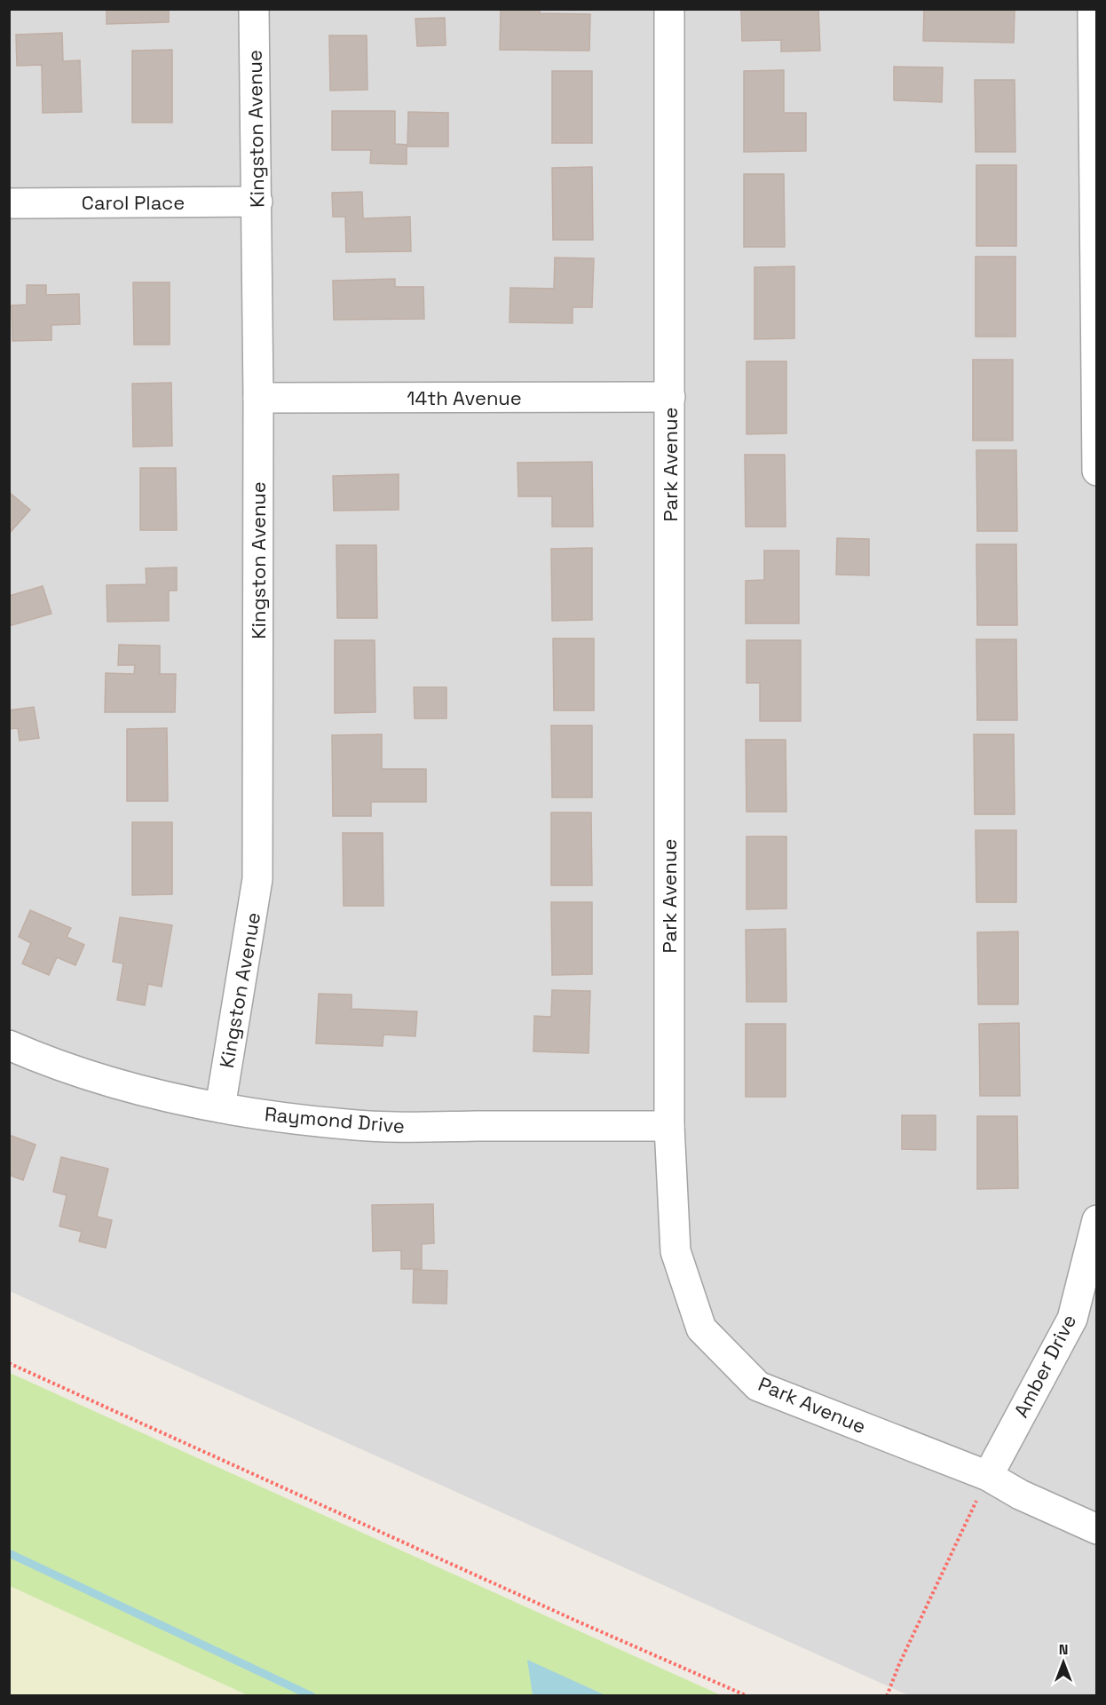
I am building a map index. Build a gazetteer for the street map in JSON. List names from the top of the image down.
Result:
{
  "streets": {
    "street": [
      "Kingston Avenue",
      "Carol Place",
      "14th Avenue",
      "Park Avenue",
      "Raymond Drive",
      "Amber Drive"
    ]
  },
  "crossings": [
    ["Kingston Avenue", "Carol Place"],
    ["Kingston Avenue", "14th Avenue"],
    ["Kingston Avenue", "Raymond Drive"],
    ["14th Avenue", "Park Avenue"],
    ["Park Avenue", "Raymond Drive"],
    ["Park Avenue", "Amber Drive"]
  ],
  "north": "top"
}
